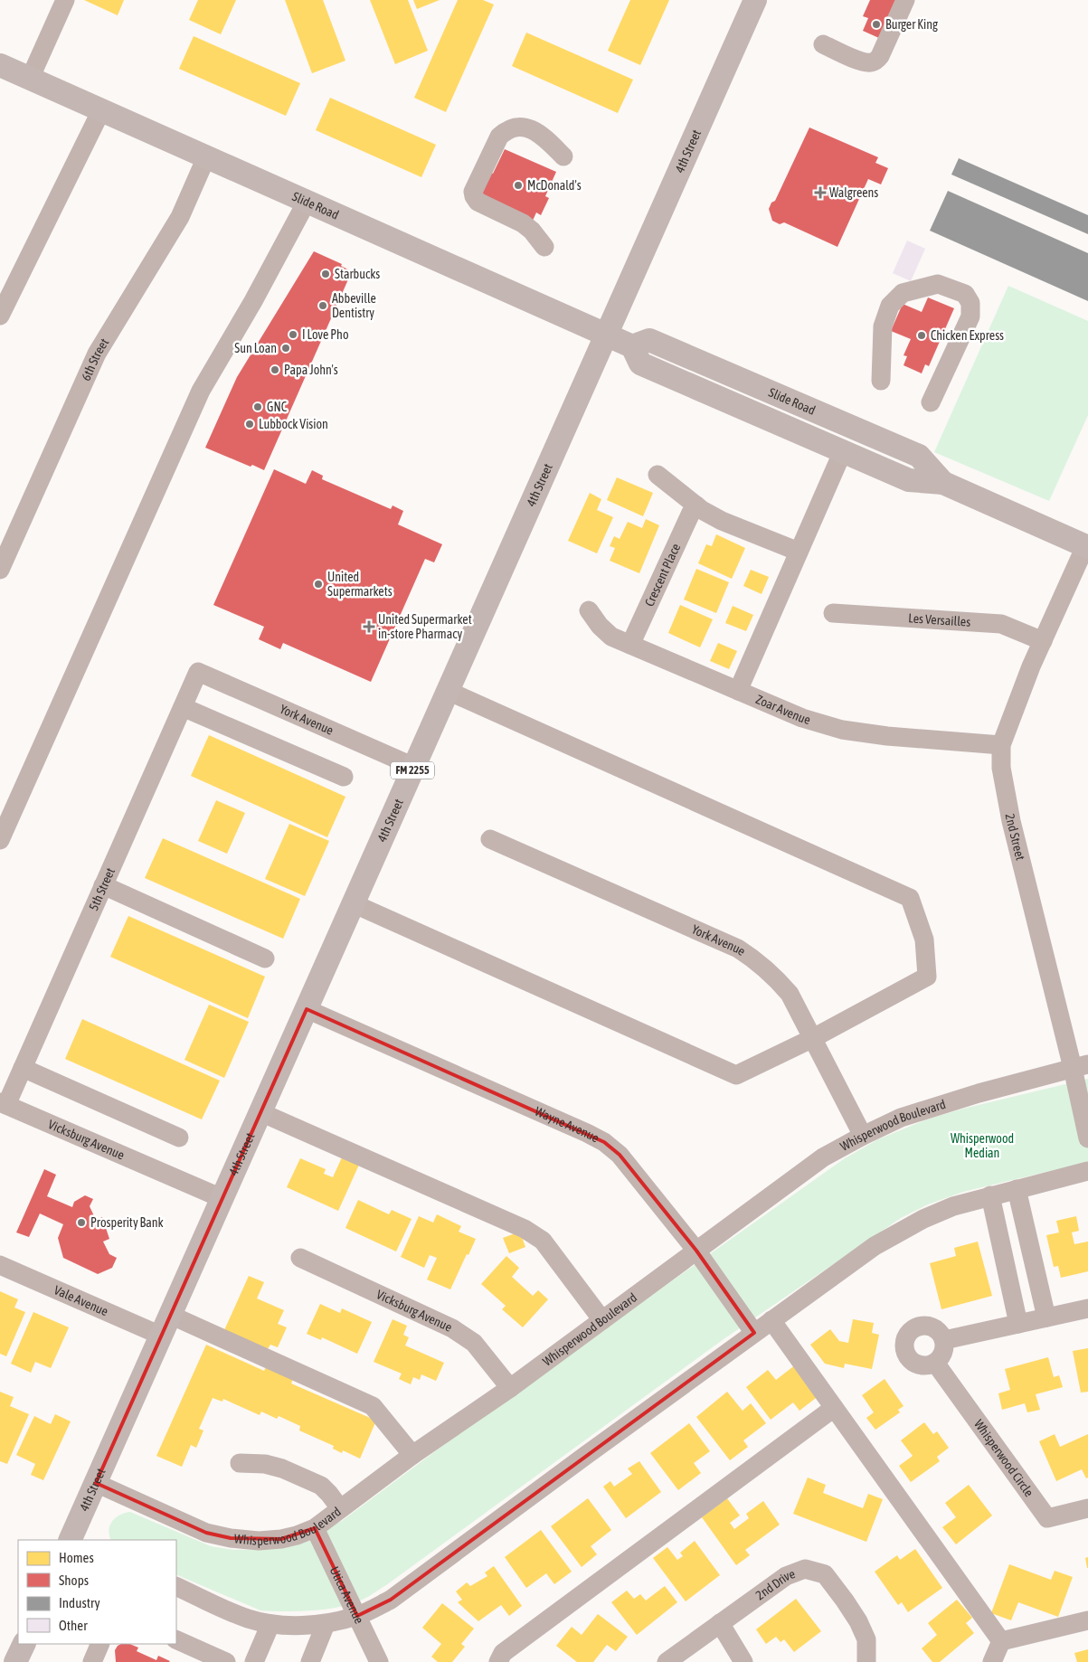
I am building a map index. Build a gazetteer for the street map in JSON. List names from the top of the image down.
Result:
{
  "streets": {
    "main road": ["4th Street", "Slide Road", "FM 2255"],
    "street": [
      "6th Street",
      "Crescent Place",
      "Les Versailles",
      "Zoar Avenue",
      "York Avenue",
      "2nd Street",
      "5th Street",
      "Wayne Avenue",
      "Whisperwood Boulevard",
      "Vicksburg Avenue",
      "Vale Avenue",
      "Whisperwood Circle",
      "2nd Drive",
      "Utica Avenue"
    ]
  },
  "crossings": [
    ["4th Street", "Slide Road"],
    ["4th Street", "York Avenue"],
    ["4th Street", "Wayne Avenue"],
    ["4th Street", "Whisperwood Boulevard"],
    ["4th Street", "Vicksburg Avenue"],
    ["4th Street", "Vale Avenue"],
    ["Slide Road", "6th Street"],
    ["Slide Road", "2nd Street"],
    ["Crescent Place", "Zoar Avenue"],
    ["Les Versailles", "2nd Street"],
    ["Zoar Avenue", "2nd Street"],
    ["York Avenue", "5th Street"],
    ["York Avenue", "Whisperwood Boulevard"],
    ["2nd Street", "Whisperwood Boulevard"],
    ["5th Street", "Vicksburg Avenue"],
    ["Wayne Avenue", "Whisperwood Boulevard"],
    ["Whisperwood Boulevard", "Vicksburg Avenue"],
    ["Whisperwood Boulevard", "Utica Avenue"]
  ],
  "parks": ["Whisperwood Median"],
  "places": {
    "other": [
      "Burger King",
      "McDonald's",
      "Starbucks",
      "Abbeville Dentistry",
      "I Love Pho",
      "Chicken Express",
      "Sun Loan",
      "Papa John's",
      "GNC",
      "Lubbock Vision",
      "United Supermarkets",
      "Prosperity Bank"
    ],
    "health": ["Walgreens", "United Supermarket in-store Pharmacy"]
  },
  "legend": [
    "Homes",
    "Shops",
    "Industry",
    "Other"
  ]
}
